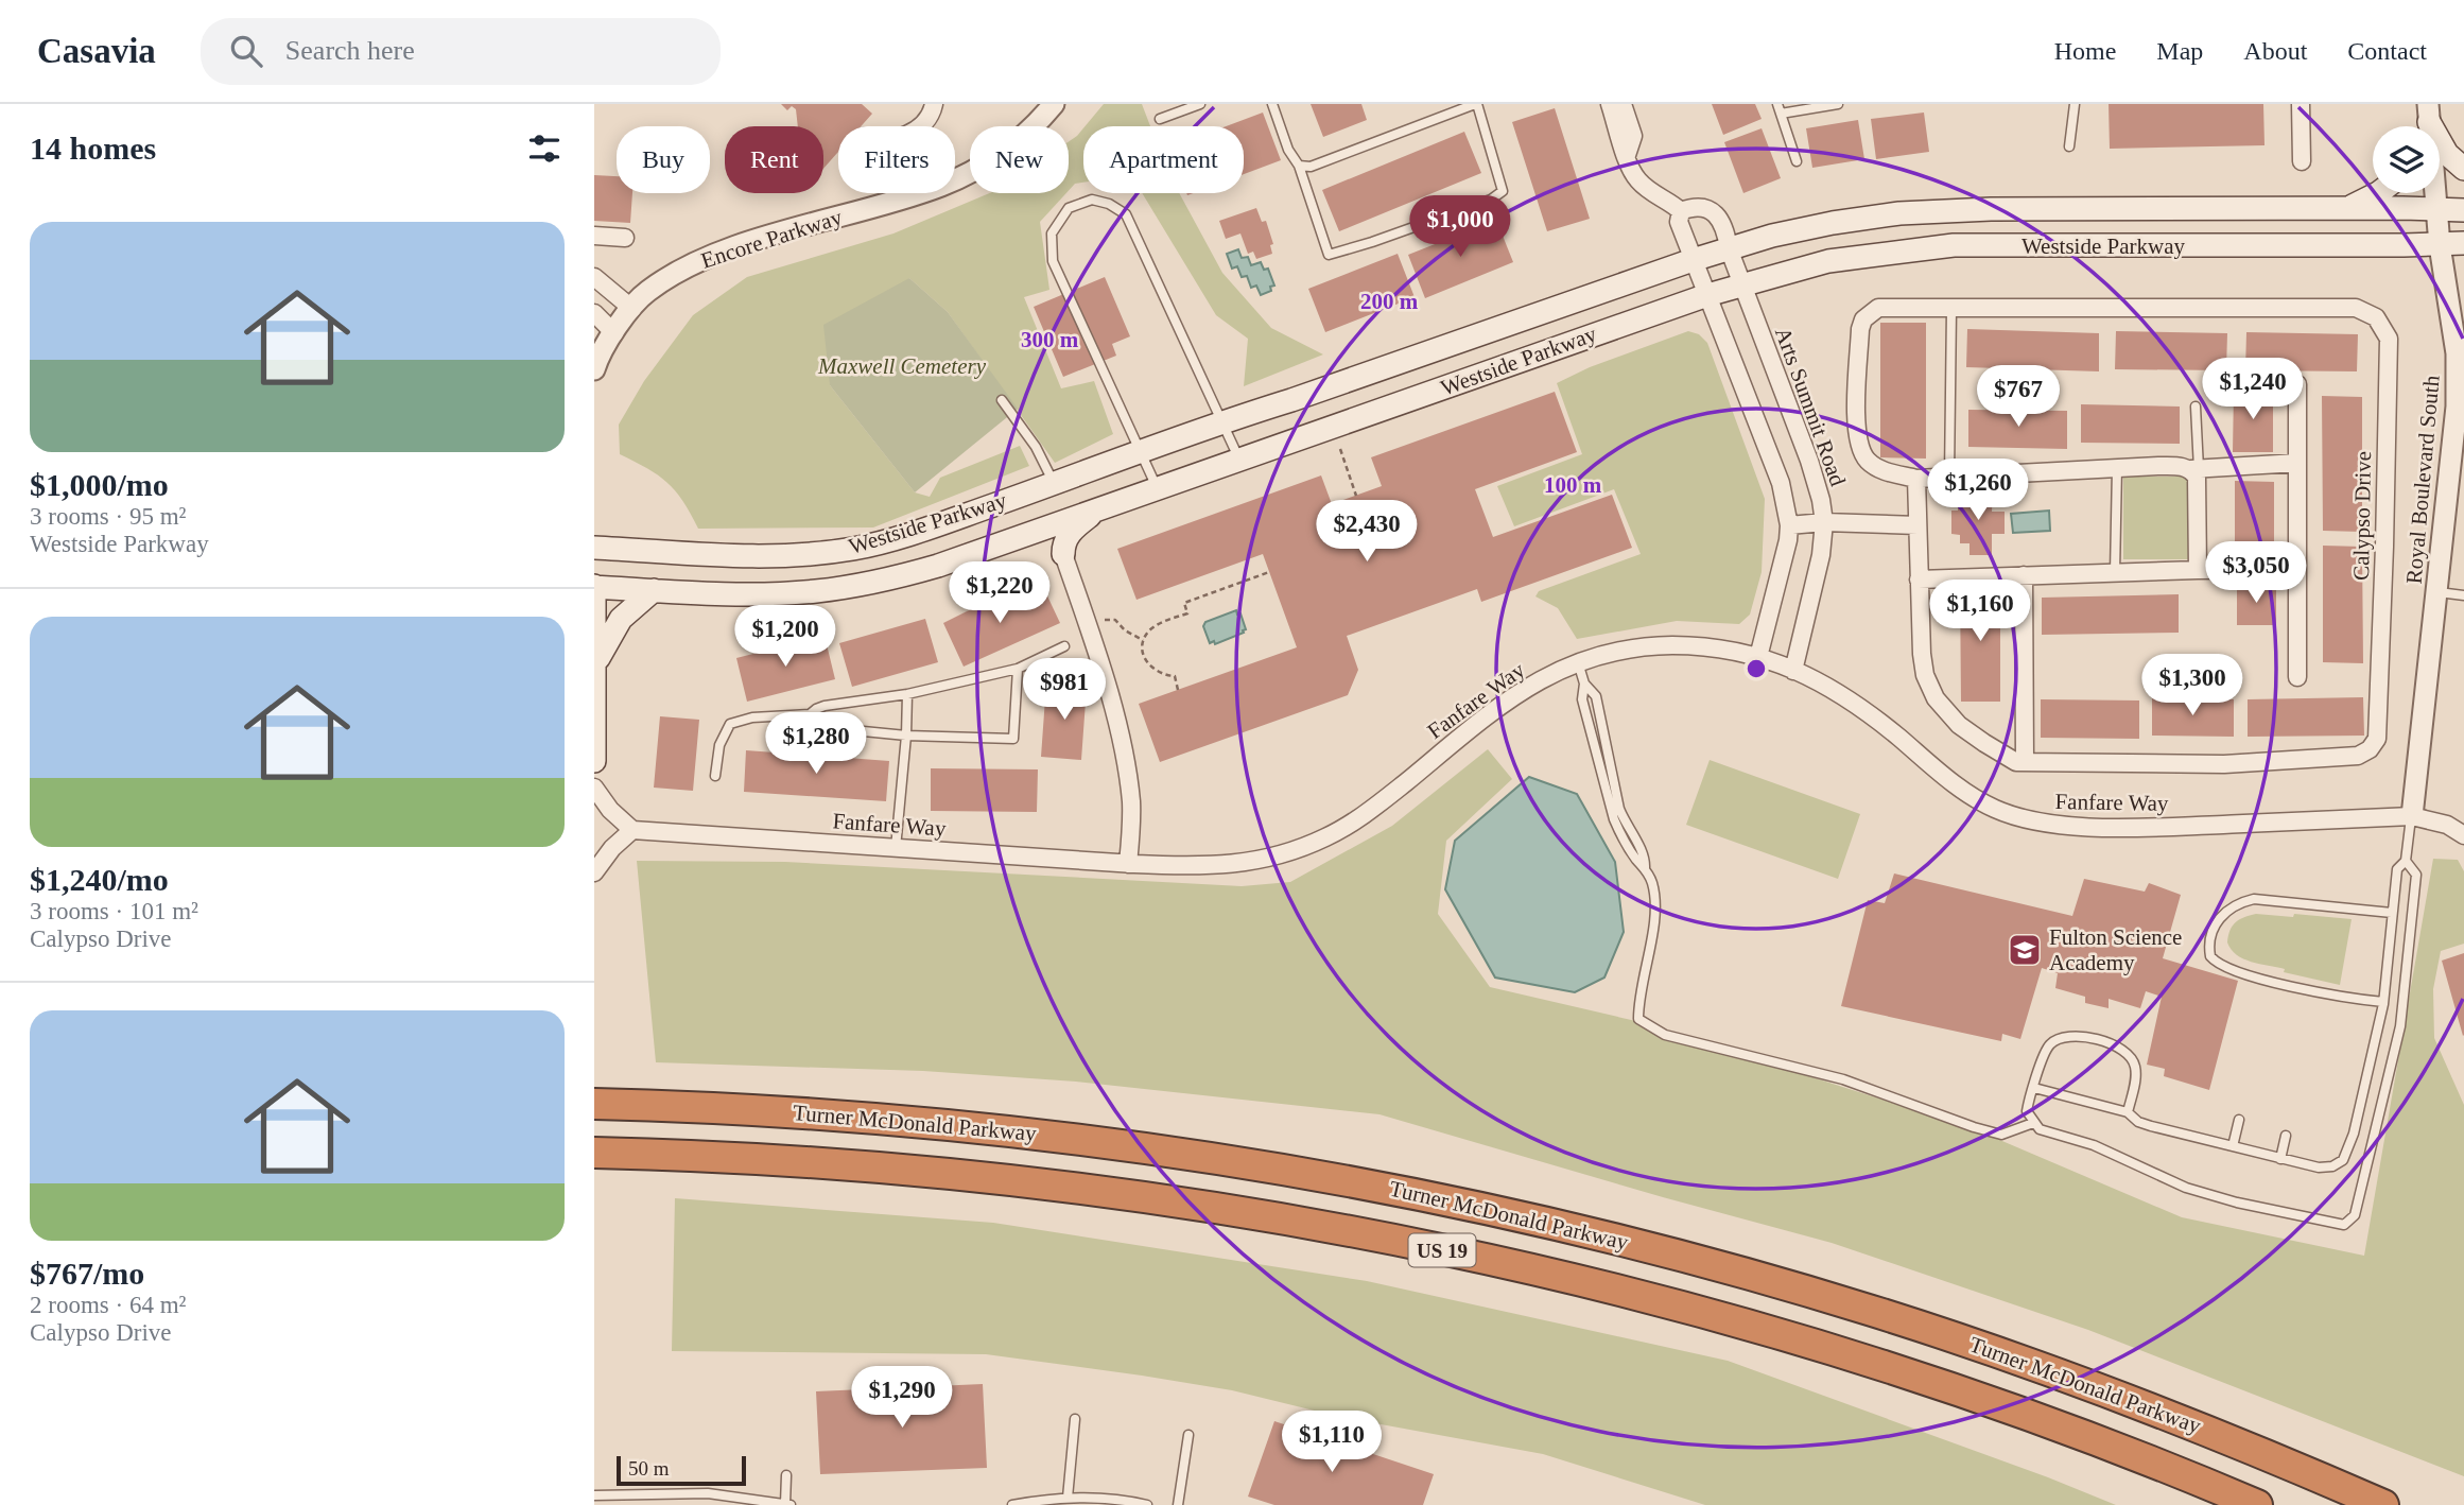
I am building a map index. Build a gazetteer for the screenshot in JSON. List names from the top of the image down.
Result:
{
  "streets": {
    "highway": ["Turner McDonald Parkway", "US 19"],
    "main road": ["Westside Parkway"],
    "street": [
      "Encore Parkway",
      "Arts Summit Road",
      "Royal Boulevard South",
      "Calypso Drive",
      "Fanfare Way"
    ]
  },
  "crossings": [
    ["Westside Parkway", "Arts Summit Road"],
    ["Westside Parkway", "Royal Boulevard South"],
    ["Arts Summit Road", "Fanfare Way"],
    ["Royal Boulevard South", "Fanfare Way"]
  ],
  "parks": ["Maxwell Cemetery"],
  "places": {
    "school or university": ["Fulton Science Academy"]
  },
  "scale_bar": "50 m",
  "page": {
    "header": "Casavia",
    "search": "Search here",
    "nav": [
      "Home",
      "Map",
      "About",
      "Contact"
    ],
    "heading": "14 homes",
    "chip": [
      "Buy",
      "Rent",
      "Filters",
      "New",
      "Apartment"
    ],
    "list": [
      {
        "name": "$1,000/mo",
        "note": "3 rooms · 95 m² · Westside Parkway"
      },
      {
        "name": "$1,240/mo",
        "note": "3 rooms · 101 m² · Calypso Drive"
      },
      {
        "name": "$767/mo",
        "note": "2 rooms · 64 m² · Calypso Drive"
      }
    ],
    "price": [
      "$1,000",
      "$1,240",
      "$767",
      "$1,260",
      "$2,430",
      "$3,050",
      "$1,220",
      "$1,160",
      "$1,200",
      "$1,300",
      "$981",
      "$1,280",
      "$1,290",
      "$1,110"
    ],
    "scale": "50 m"
  },
  "rings": ["200 m", "300 m", "100 m"]
}
